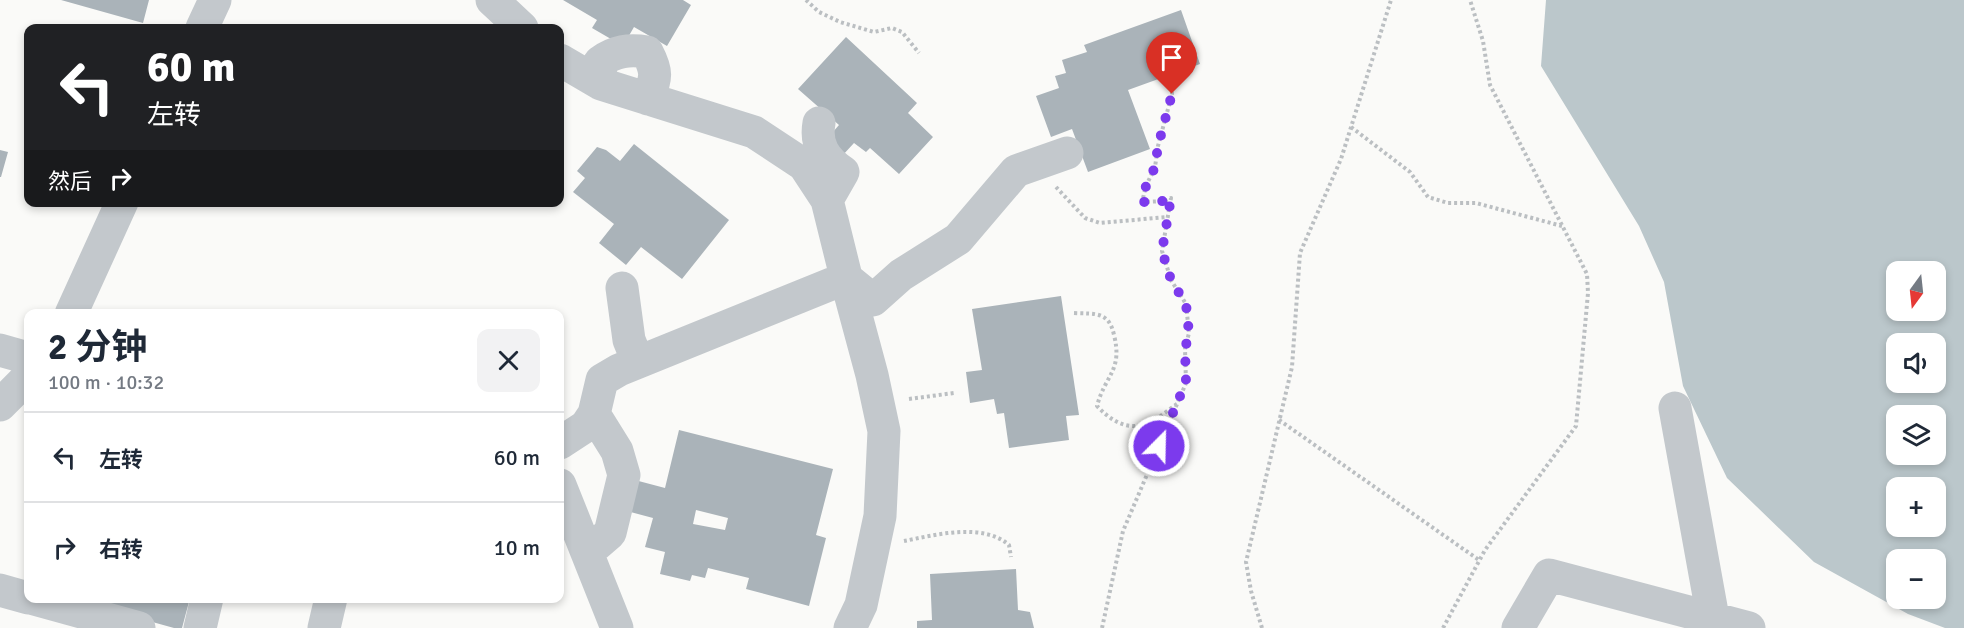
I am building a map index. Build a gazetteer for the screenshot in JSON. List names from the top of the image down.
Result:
{
  "north": "bottom",
  "page": {
    "turn": ["60 m", "左转"],
    "then": "然后",
    "map_buttons": ["+", "−"],
    "heading": ["2 分钟", "100 m · 10:32"],
    "list": [
      {
        "name": "左转",
        "value": "60 m"
      },
      {
        "name": "右转",
        "value": "10 m"
      }
    ]
  }
}
